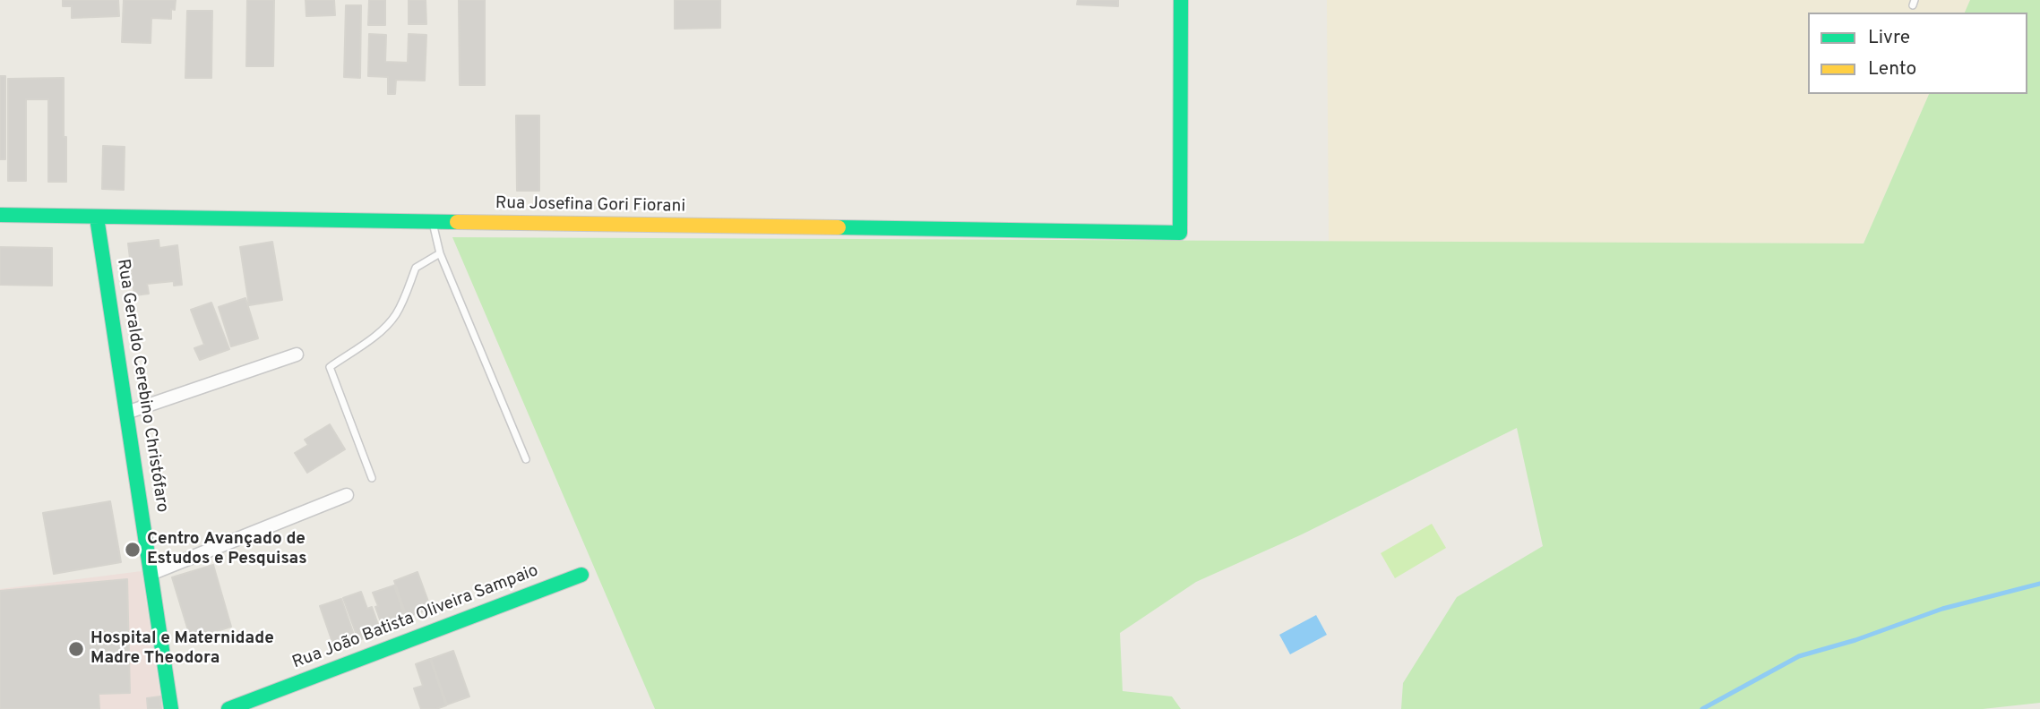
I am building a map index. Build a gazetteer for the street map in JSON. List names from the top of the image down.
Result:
{
  "streets": {
    "street": ["Rua Josefina Gori Fiorani", "Rua Geraldo Cerebino Christófaro", "Rua João Batista Oliveira Sampaio"]
  },
  "crossings": [
    ["Rua Josefina Gori Fiorani", "Rua Geraldo Cerebino Christófaro"]
  ],
  "places": ["Centro Avançado de Estudos e Pesquisas", "Hospital e Maternidade Madre Theodora"],
  "legend": ["Livre", "Lento"]
}
